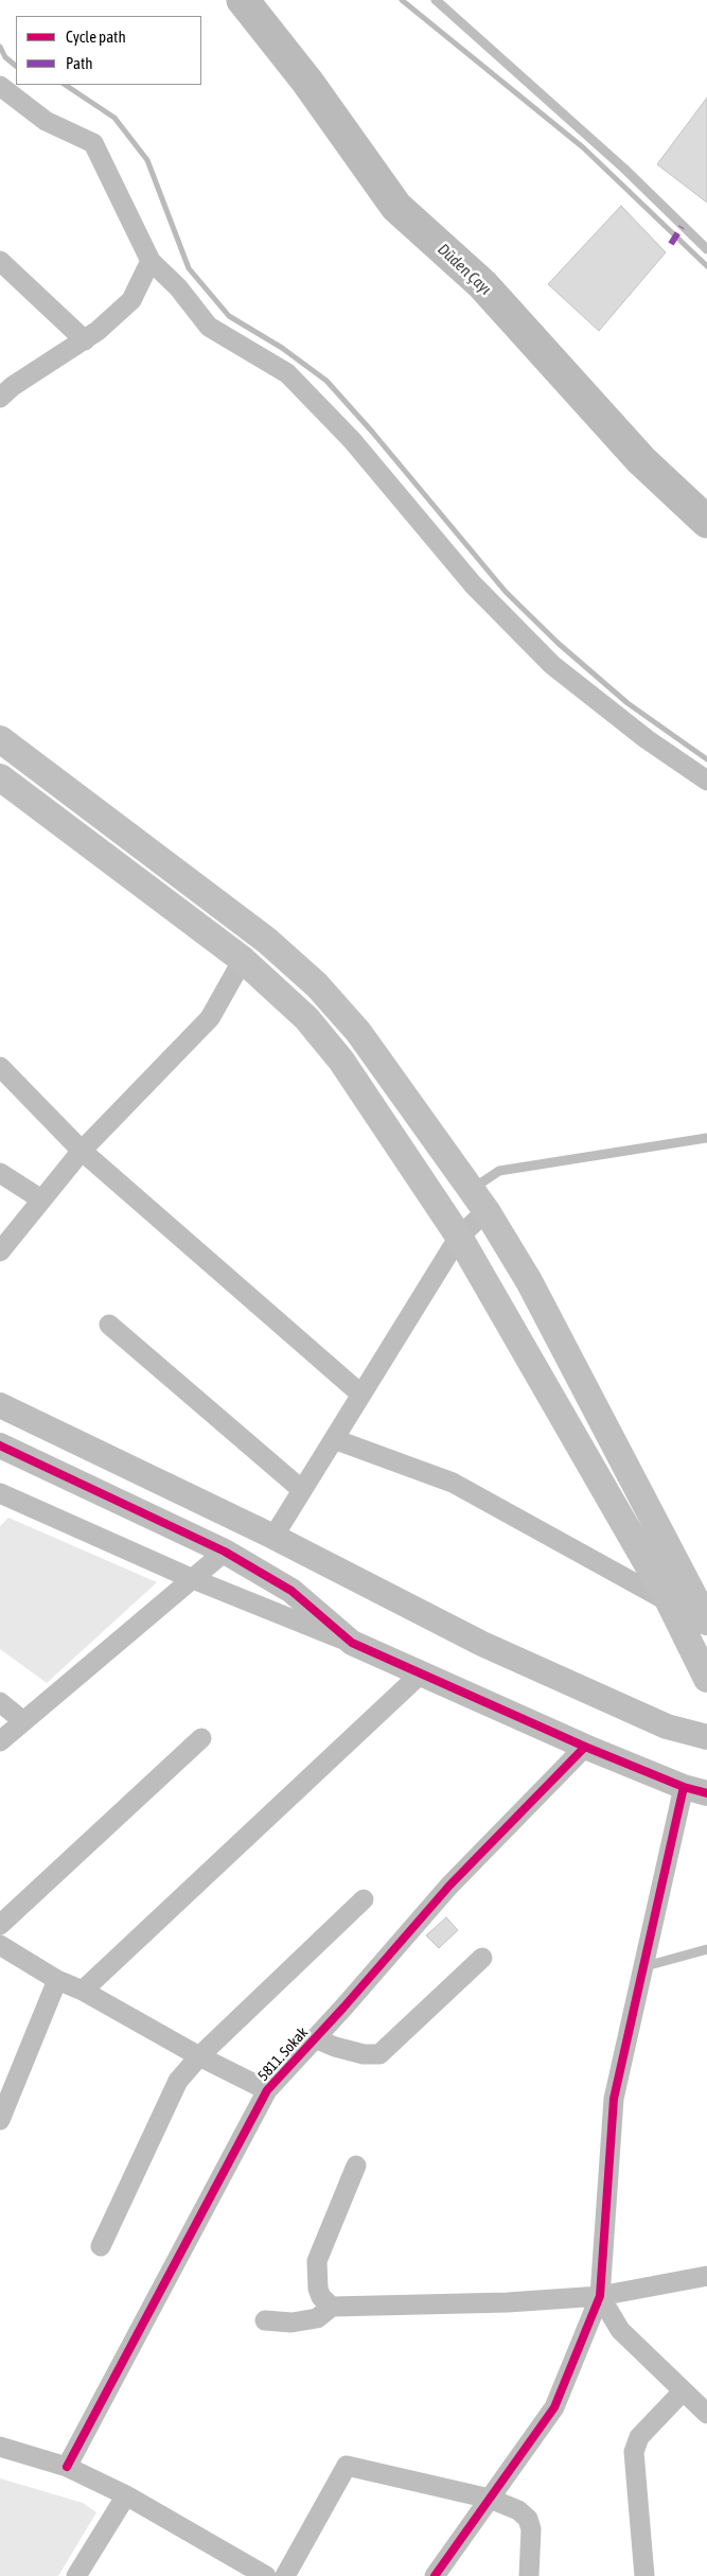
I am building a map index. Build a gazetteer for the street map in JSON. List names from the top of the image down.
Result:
{
  "streets": {
    "street": ["5811. Sokak"]
  },
  "water": ["Düden Çayı"],
  "legend": ["Cycle path", "Path"]
}
